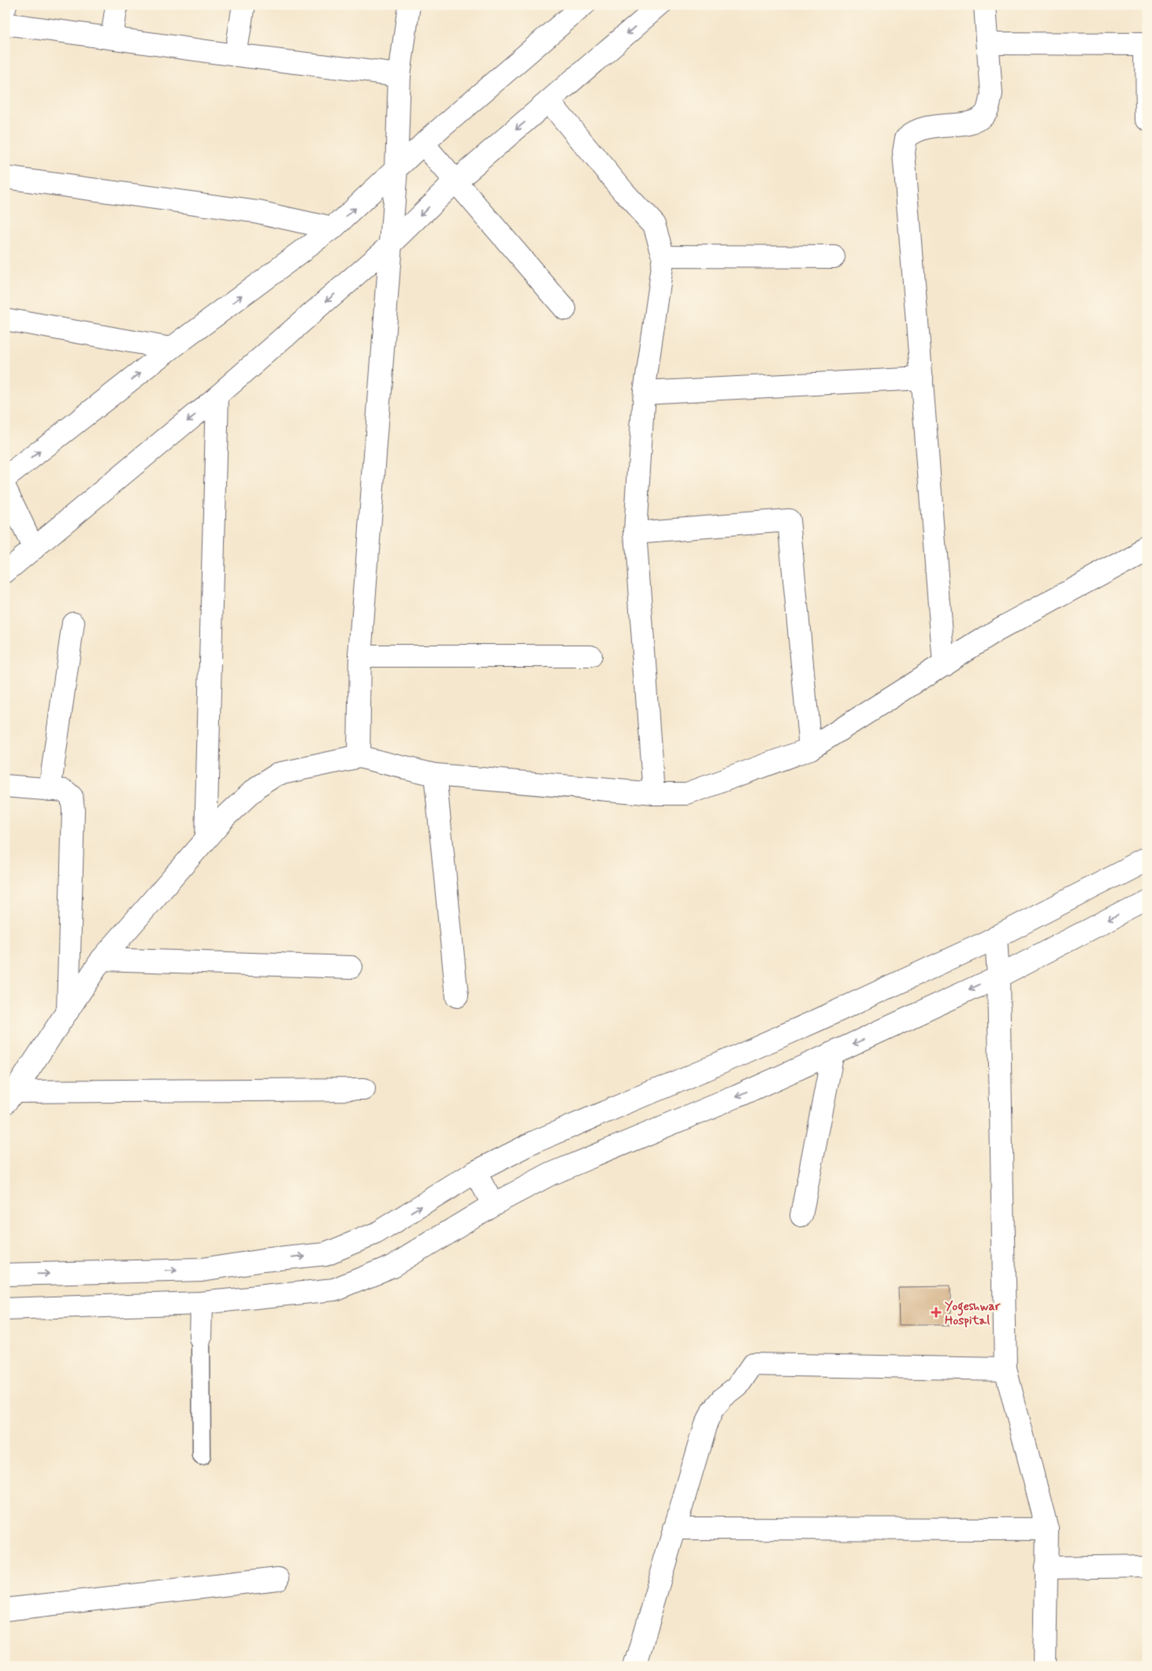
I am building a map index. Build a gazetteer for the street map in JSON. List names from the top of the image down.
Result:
{
  "places": {
    "health": ["Yogeshwar Hospital"]
  }
}
